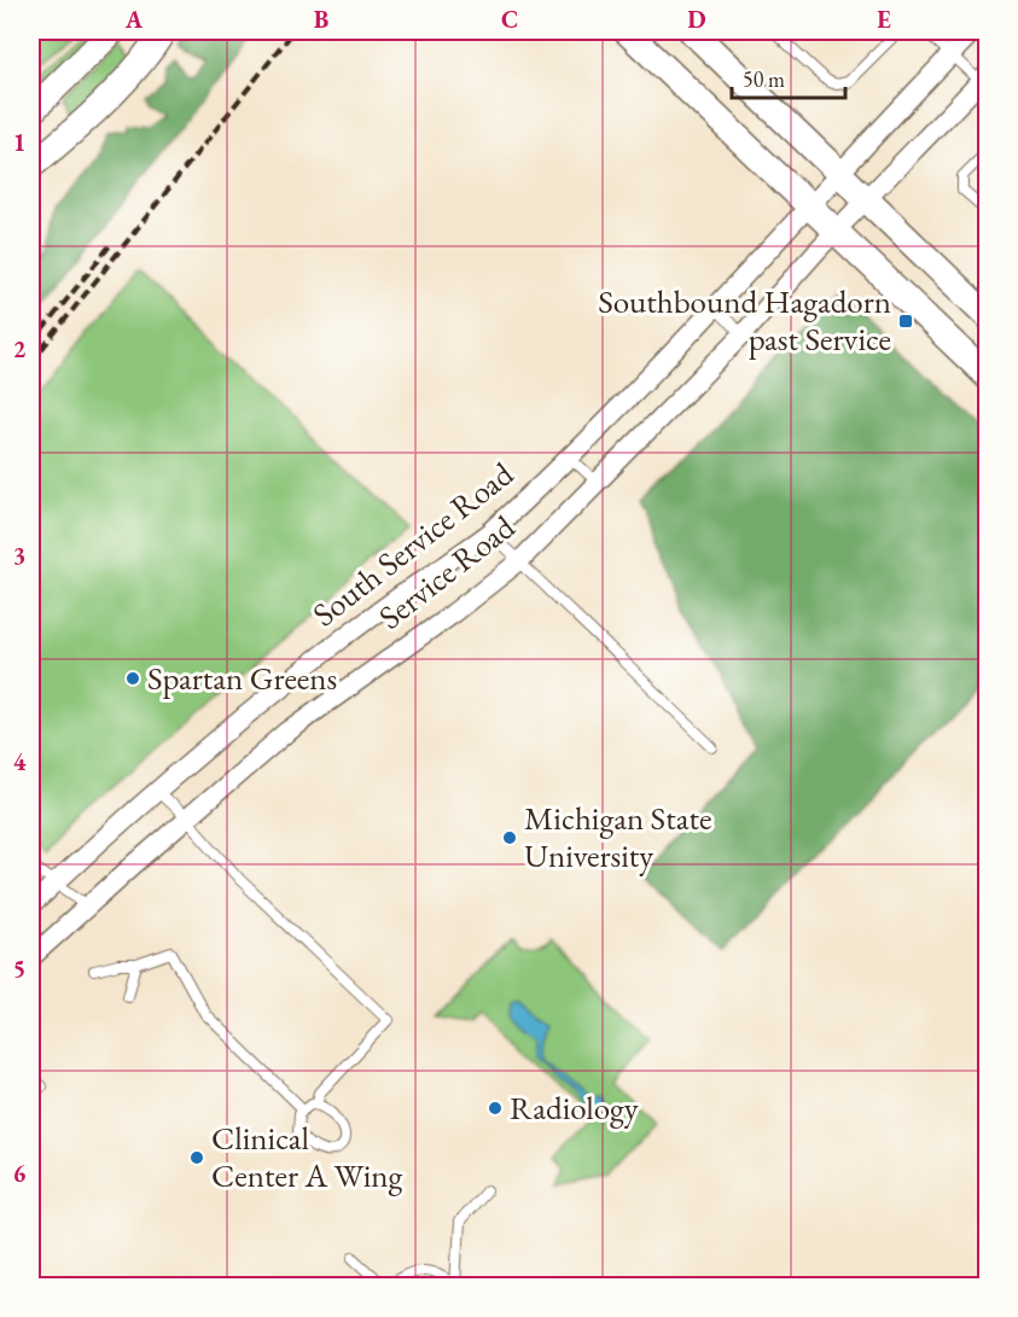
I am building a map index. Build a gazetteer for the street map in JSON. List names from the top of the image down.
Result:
{
  "streets": {
    "street": ["South Service Road", "Service Road"]
  },
  "places": {
    "transit": ["Southbound Hagadorn past Service"],
    "other": [
      "Spartan Greens",
      "Michigan State University",
      "Radiology",
      "Clinical Center A Wing"
    ]
  },
  "scale_bar": "50 m",
  "grid": {
    "columns": [
      "A",
      "B",
      "C",
      "D",
      "E"
    ],
    "rows": [
      "1",
      "2",
      "3",
      "4",
      "5",
      "6"
    ]
  }
}
